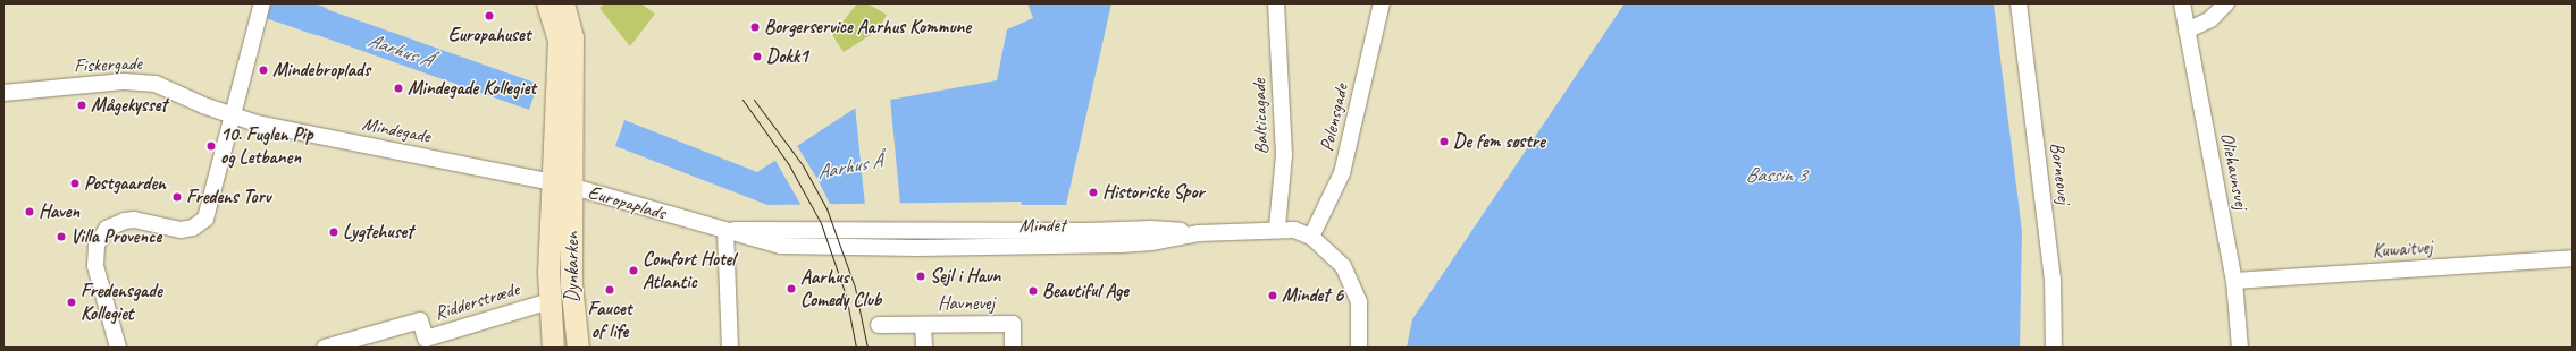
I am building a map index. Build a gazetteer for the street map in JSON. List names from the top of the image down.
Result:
{
  "streets": {
    "street": [
      "Fiskergade",
      "Balticagade",
      "Polensgade",
      "Mindegade",
      "Oliehavnsvej",
      "Borneovej",
      "Europaplads",
      "Mindet",
      "Kuwaitvej",
      "Dynkarken",
      "Ridderstræde",
      "Havnevej"
    ]
  },
  "crossings": [
    ["Fiskergade", "Mindegade"],
    ["Balticagade", "Mindet"],
    ["Polensgade", "Mindet"],
    ["Mindegade", "Europaplads"],
    ["Mindegade", "Dynkarken"],
    ["Oliehavnsvej", "Kuwaitvej"],
    ["Europaplads", "Mindet"],
    ["Europaplads", "Dynkarken"],
    ["Dynkarken", "Ridderstræde"]
  ],
  "water": ["Aarhus Å", "Bassin 3"],
  "places": [
    "Europahuset",
    "Borgerservice Aarhus Kommune",
    "Dokk1",
    "Mindebroplads",
    "Mindegade Kollegiet",
    "Mågekysset",
    "De fem søstre",
    "10. Fuglen Pip og Letbanen",
    "Postgaarden",
    "Historiske Spor",
    "Fredens Torv",
    "Haven",
    "Lygtehuset",
    "Villa Provence",
    "Comfort Hotel Atlantic",
    "Sejl i Havn",
    "Aarhus Comedy Club",
    "Faucet of life",
    "Beautiful Age",
    "Mindet 6",
    "Fredensgade Kollegiet"
  ]
}
